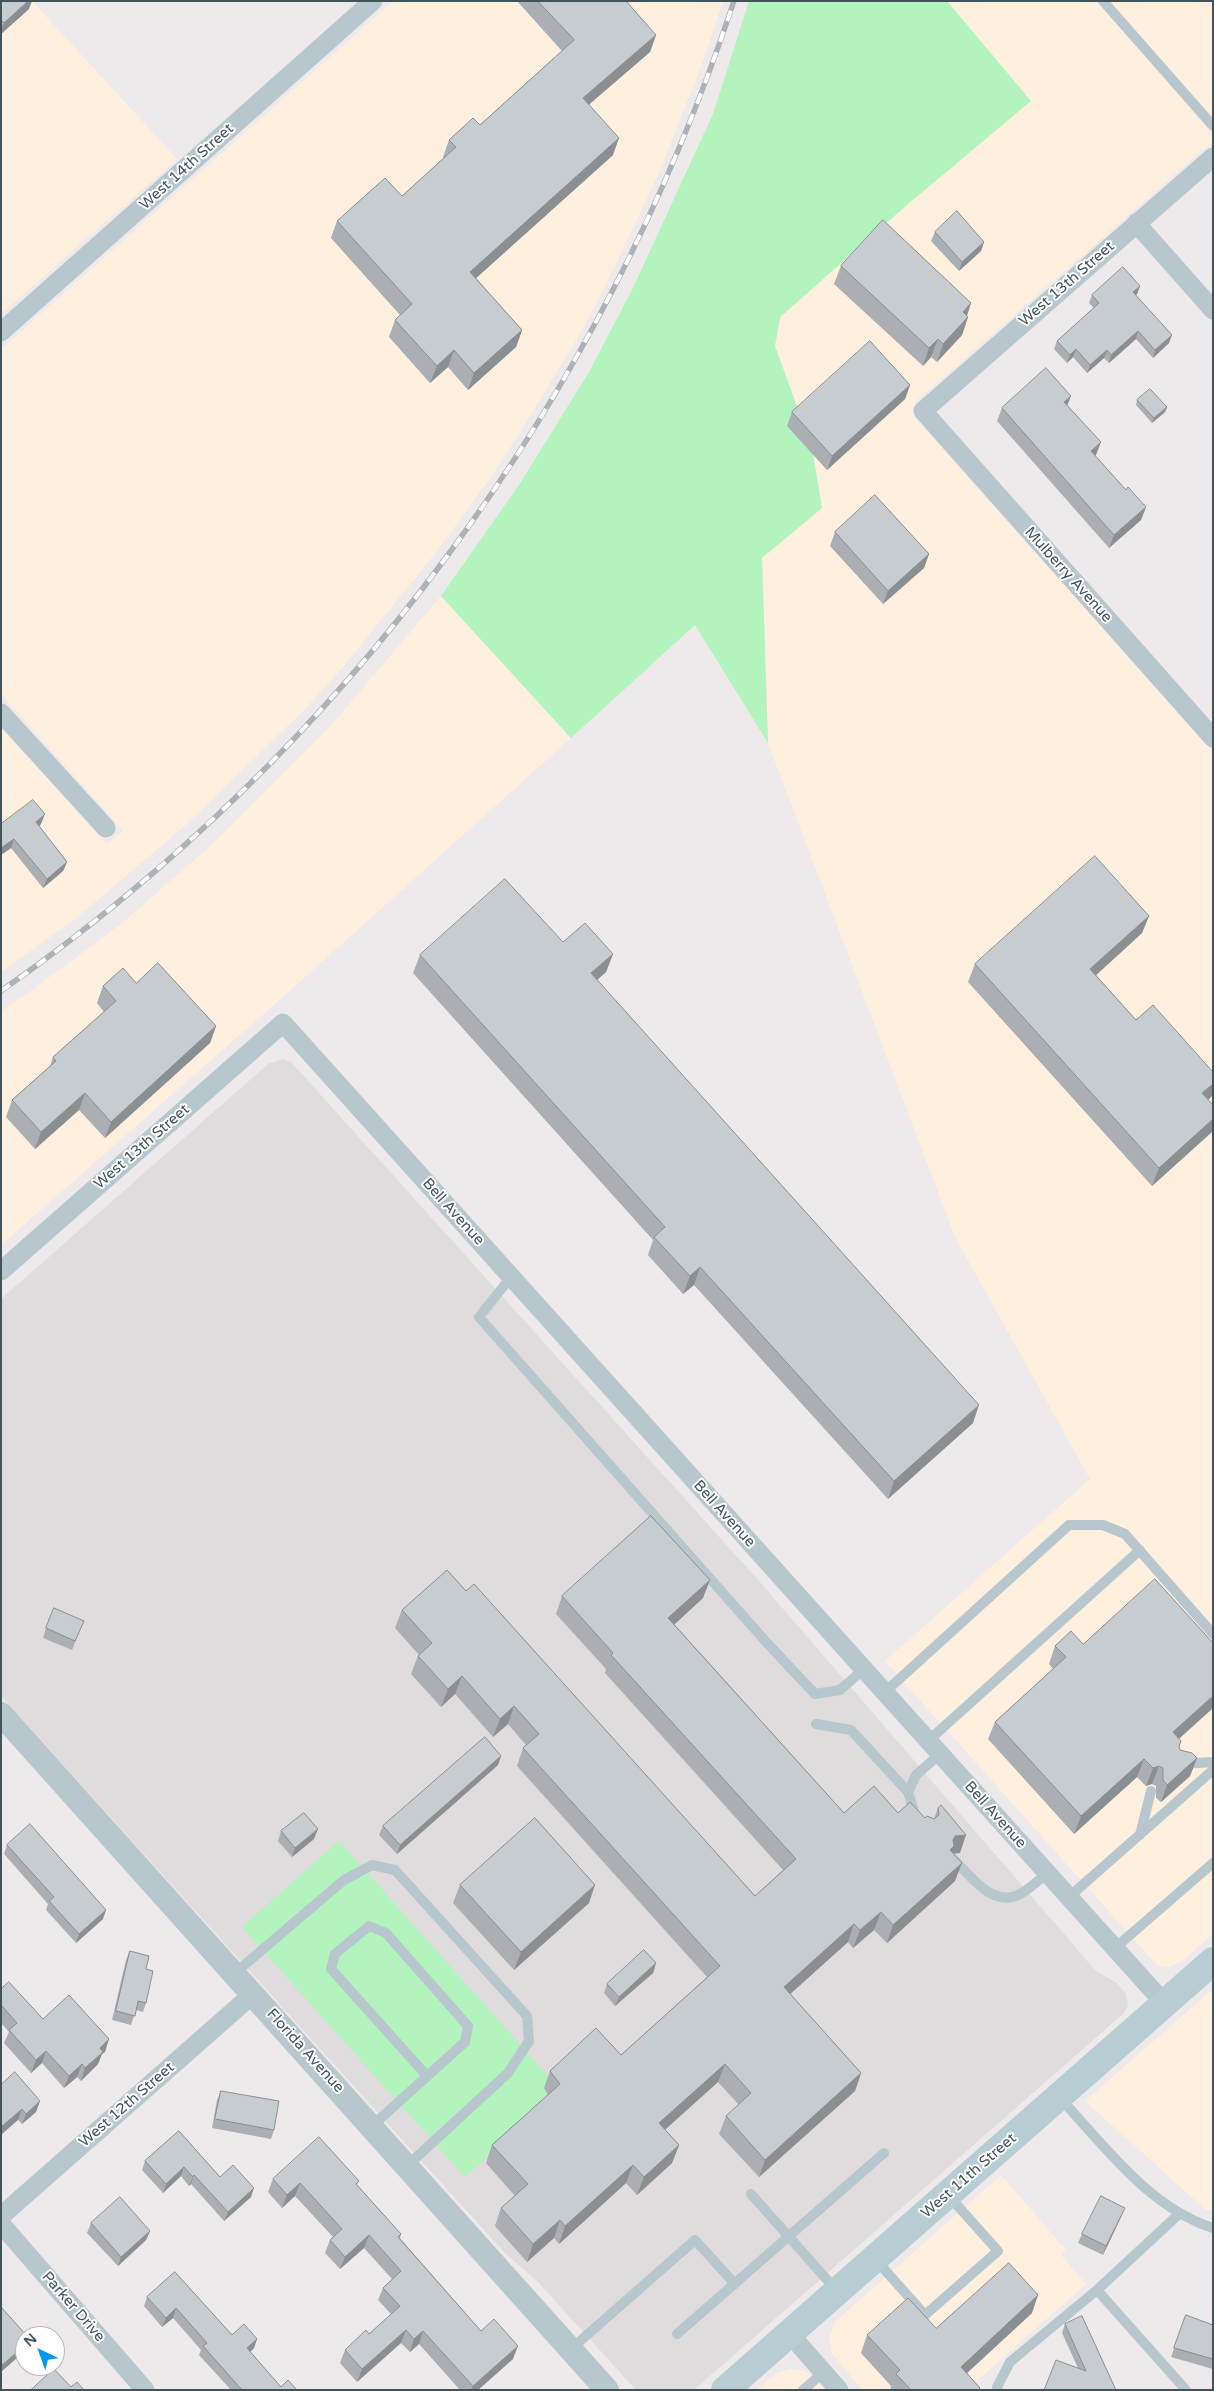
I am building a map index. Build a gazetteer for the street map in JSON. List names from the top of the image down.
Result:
{
  "streets": {
    "main road": ["West 11th Street"],
    "street": [
      "West 14th Street",
      "West 13th Street",
      "Mulberry Avenue",
      "Bell Avenue",
      "Florida Avenue",
      "West 12th Street",
      "Parker Drive"
    ]
  },
  "crossings": [
    ["West 13th Street", "Mulberry Avenue"],
    ["West 13th Street", "Bell Avenue"],
    ["Bell Avenue", "West 11th Street"],
    ["Florida Avenue", "West 12th Street"]
  ],
  "north": "top left"
}
